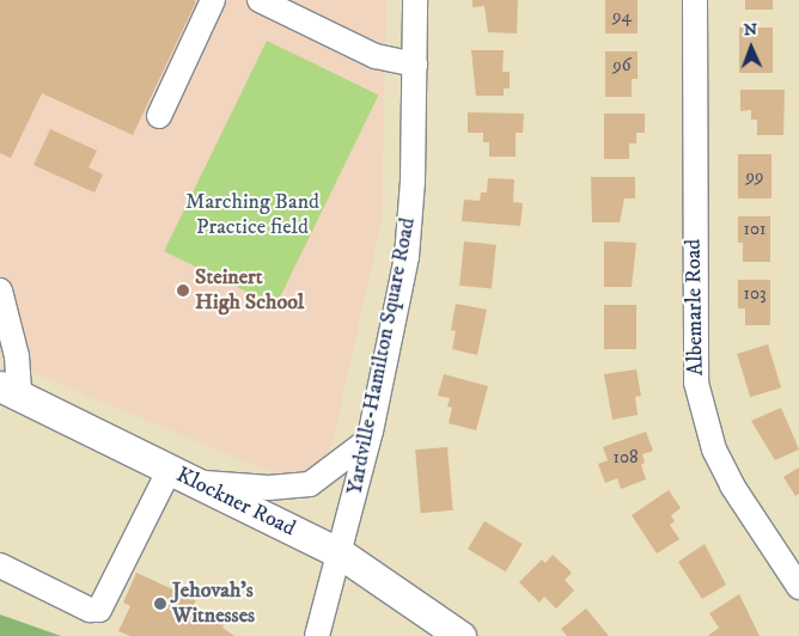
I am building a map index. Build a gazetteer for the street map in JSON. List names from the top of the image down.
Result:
{
  "streets": {
    "main road": ["Klockner Road"],
    "street": ["Albemarle Road", "Yardville-Hamilton Square Road"]
  },
  "crossings": [
    ["Yardville-Hamilton Square Road", "Klockner Road"]
  ],
  "parks": ["Marching Band Practice field"],
  "places": ["Steinert High School", "Jehovah's Witnesses"],
  "house_numbers": [
    "94",
    "96",
    "99",
    "101",
    "103",
    "108"
  ],
  "north": "top"
}
